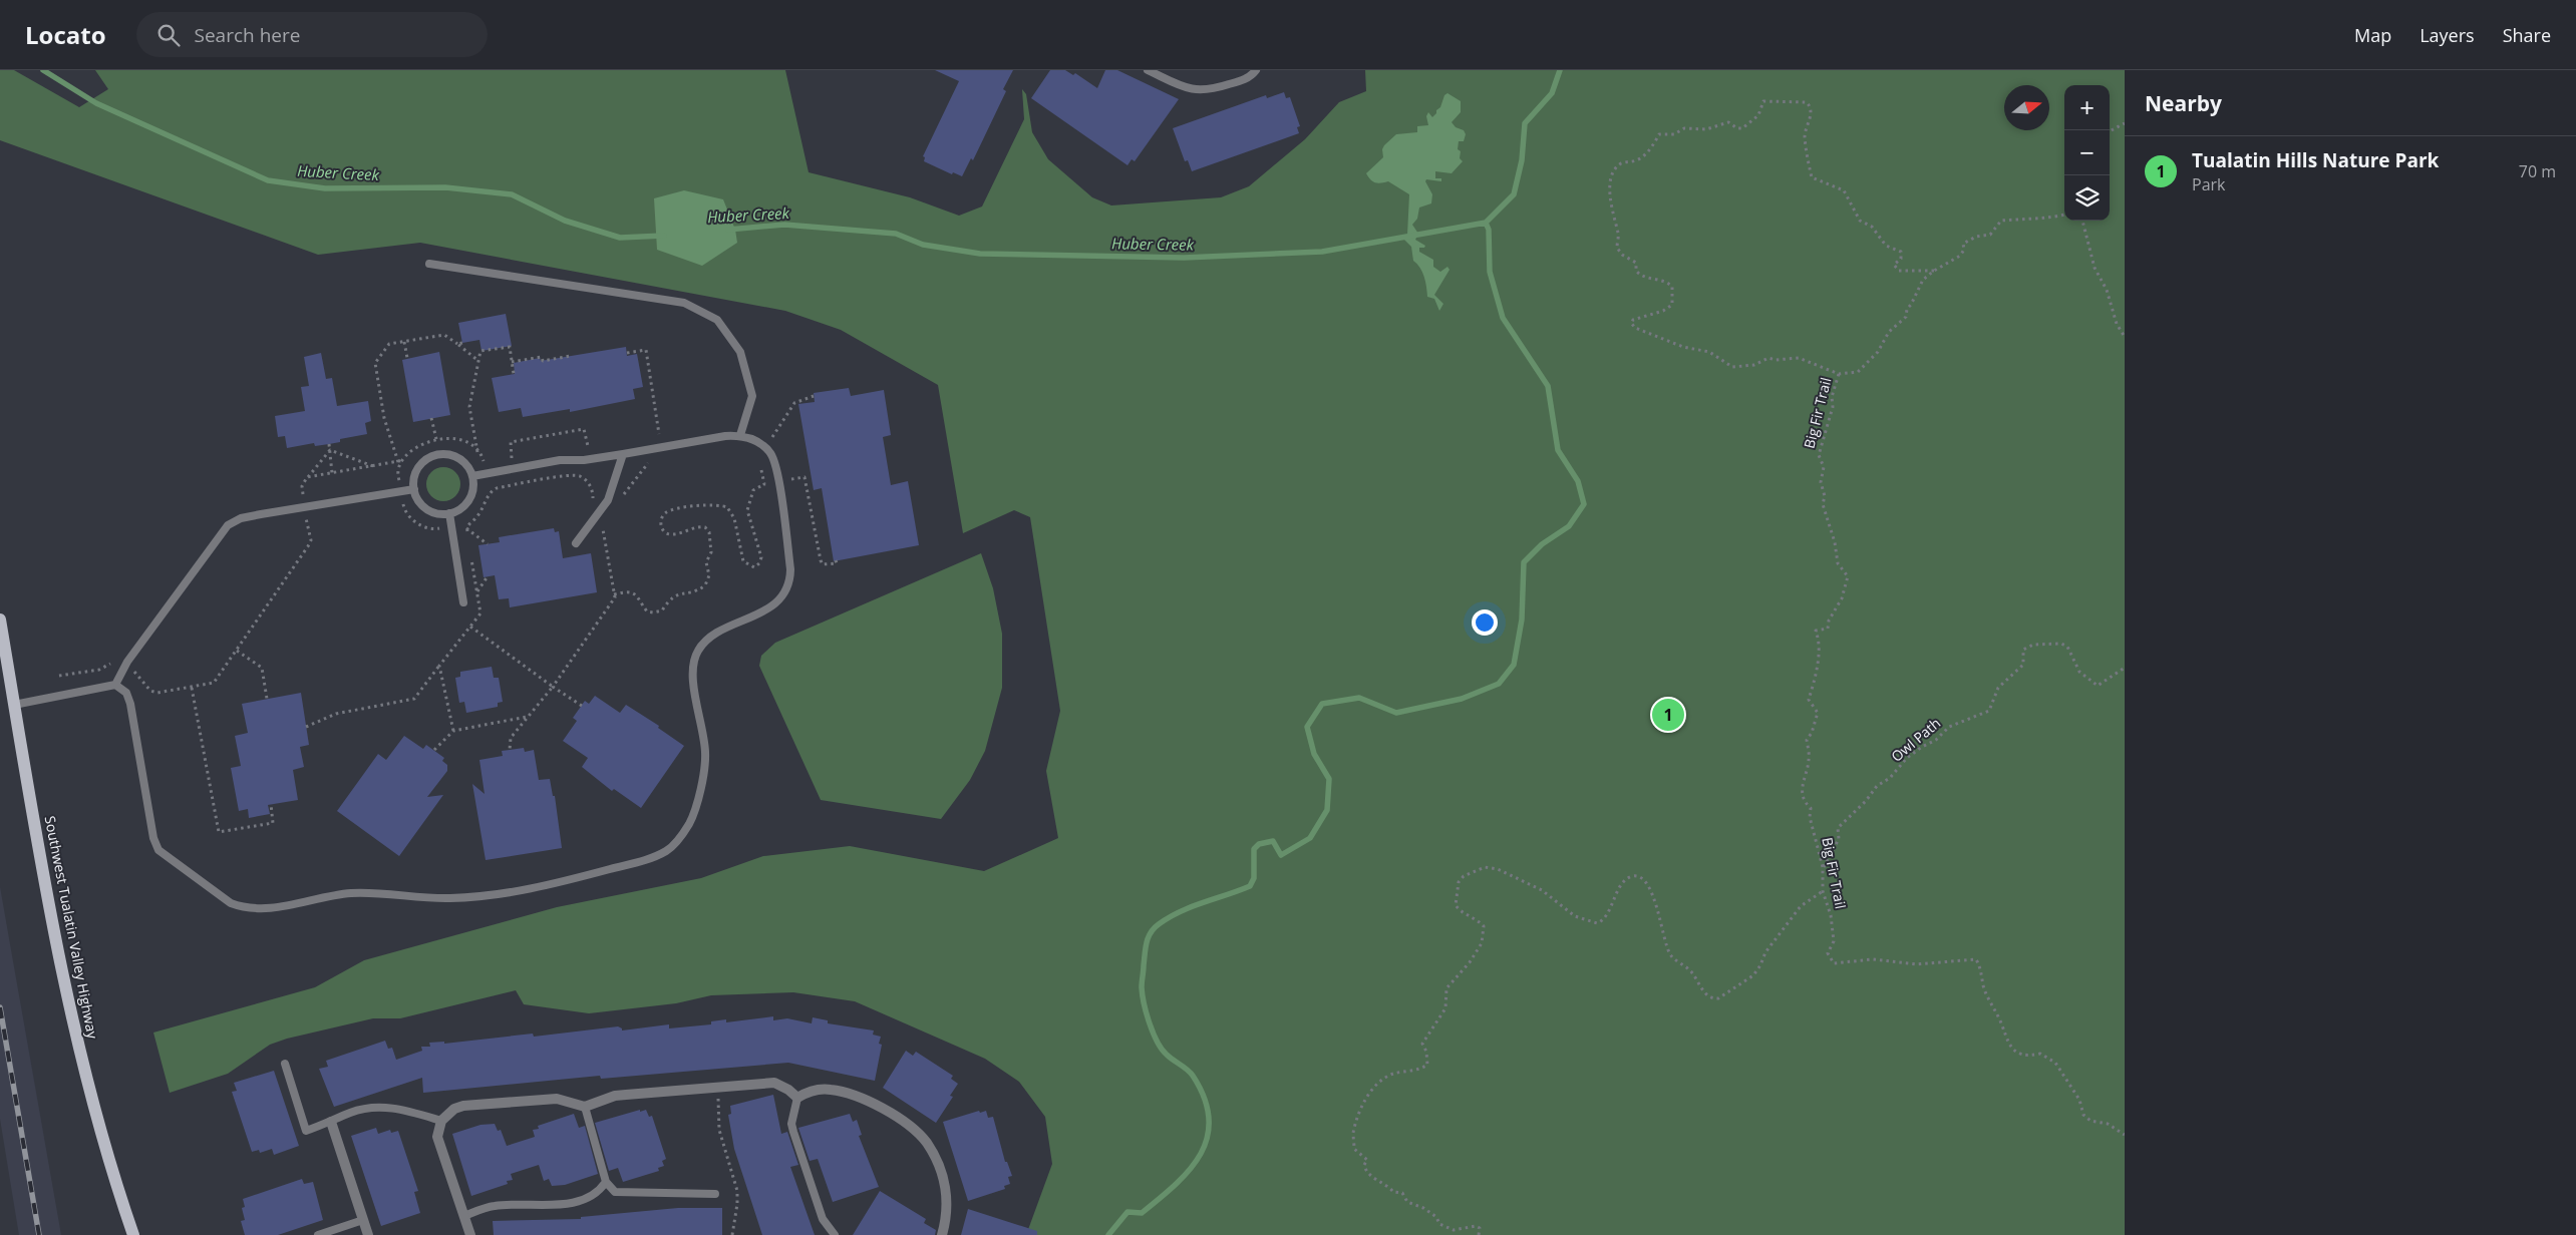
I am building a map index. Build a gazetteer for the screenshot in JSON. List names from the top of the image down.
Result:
{
  "streets": {
    "main road": ["Southwest Tualatin Valley Highway"],
    "path": ["Big Fir Trail", "Owl Path"]
  },
  "crossings": [
    ["Big Fir Trail", "Owl Path"]
  ],
  "water": ["Huber Creek"],
  "north": "right",
  "page": {
    "header": "Locato",
    "search": "Search here",
    "nav": ["Map", "Layers", "Share"],
    "heading": "Nearby",
    "map_buttons": ["+", "−"],
    "list": [
      {
        "mark": "1",
        "name": "Tualatin Hills Nature Park",
        "note": "Park",
        "value": "70 m"
      }
    ],
    "pins": "1"
  }
}
